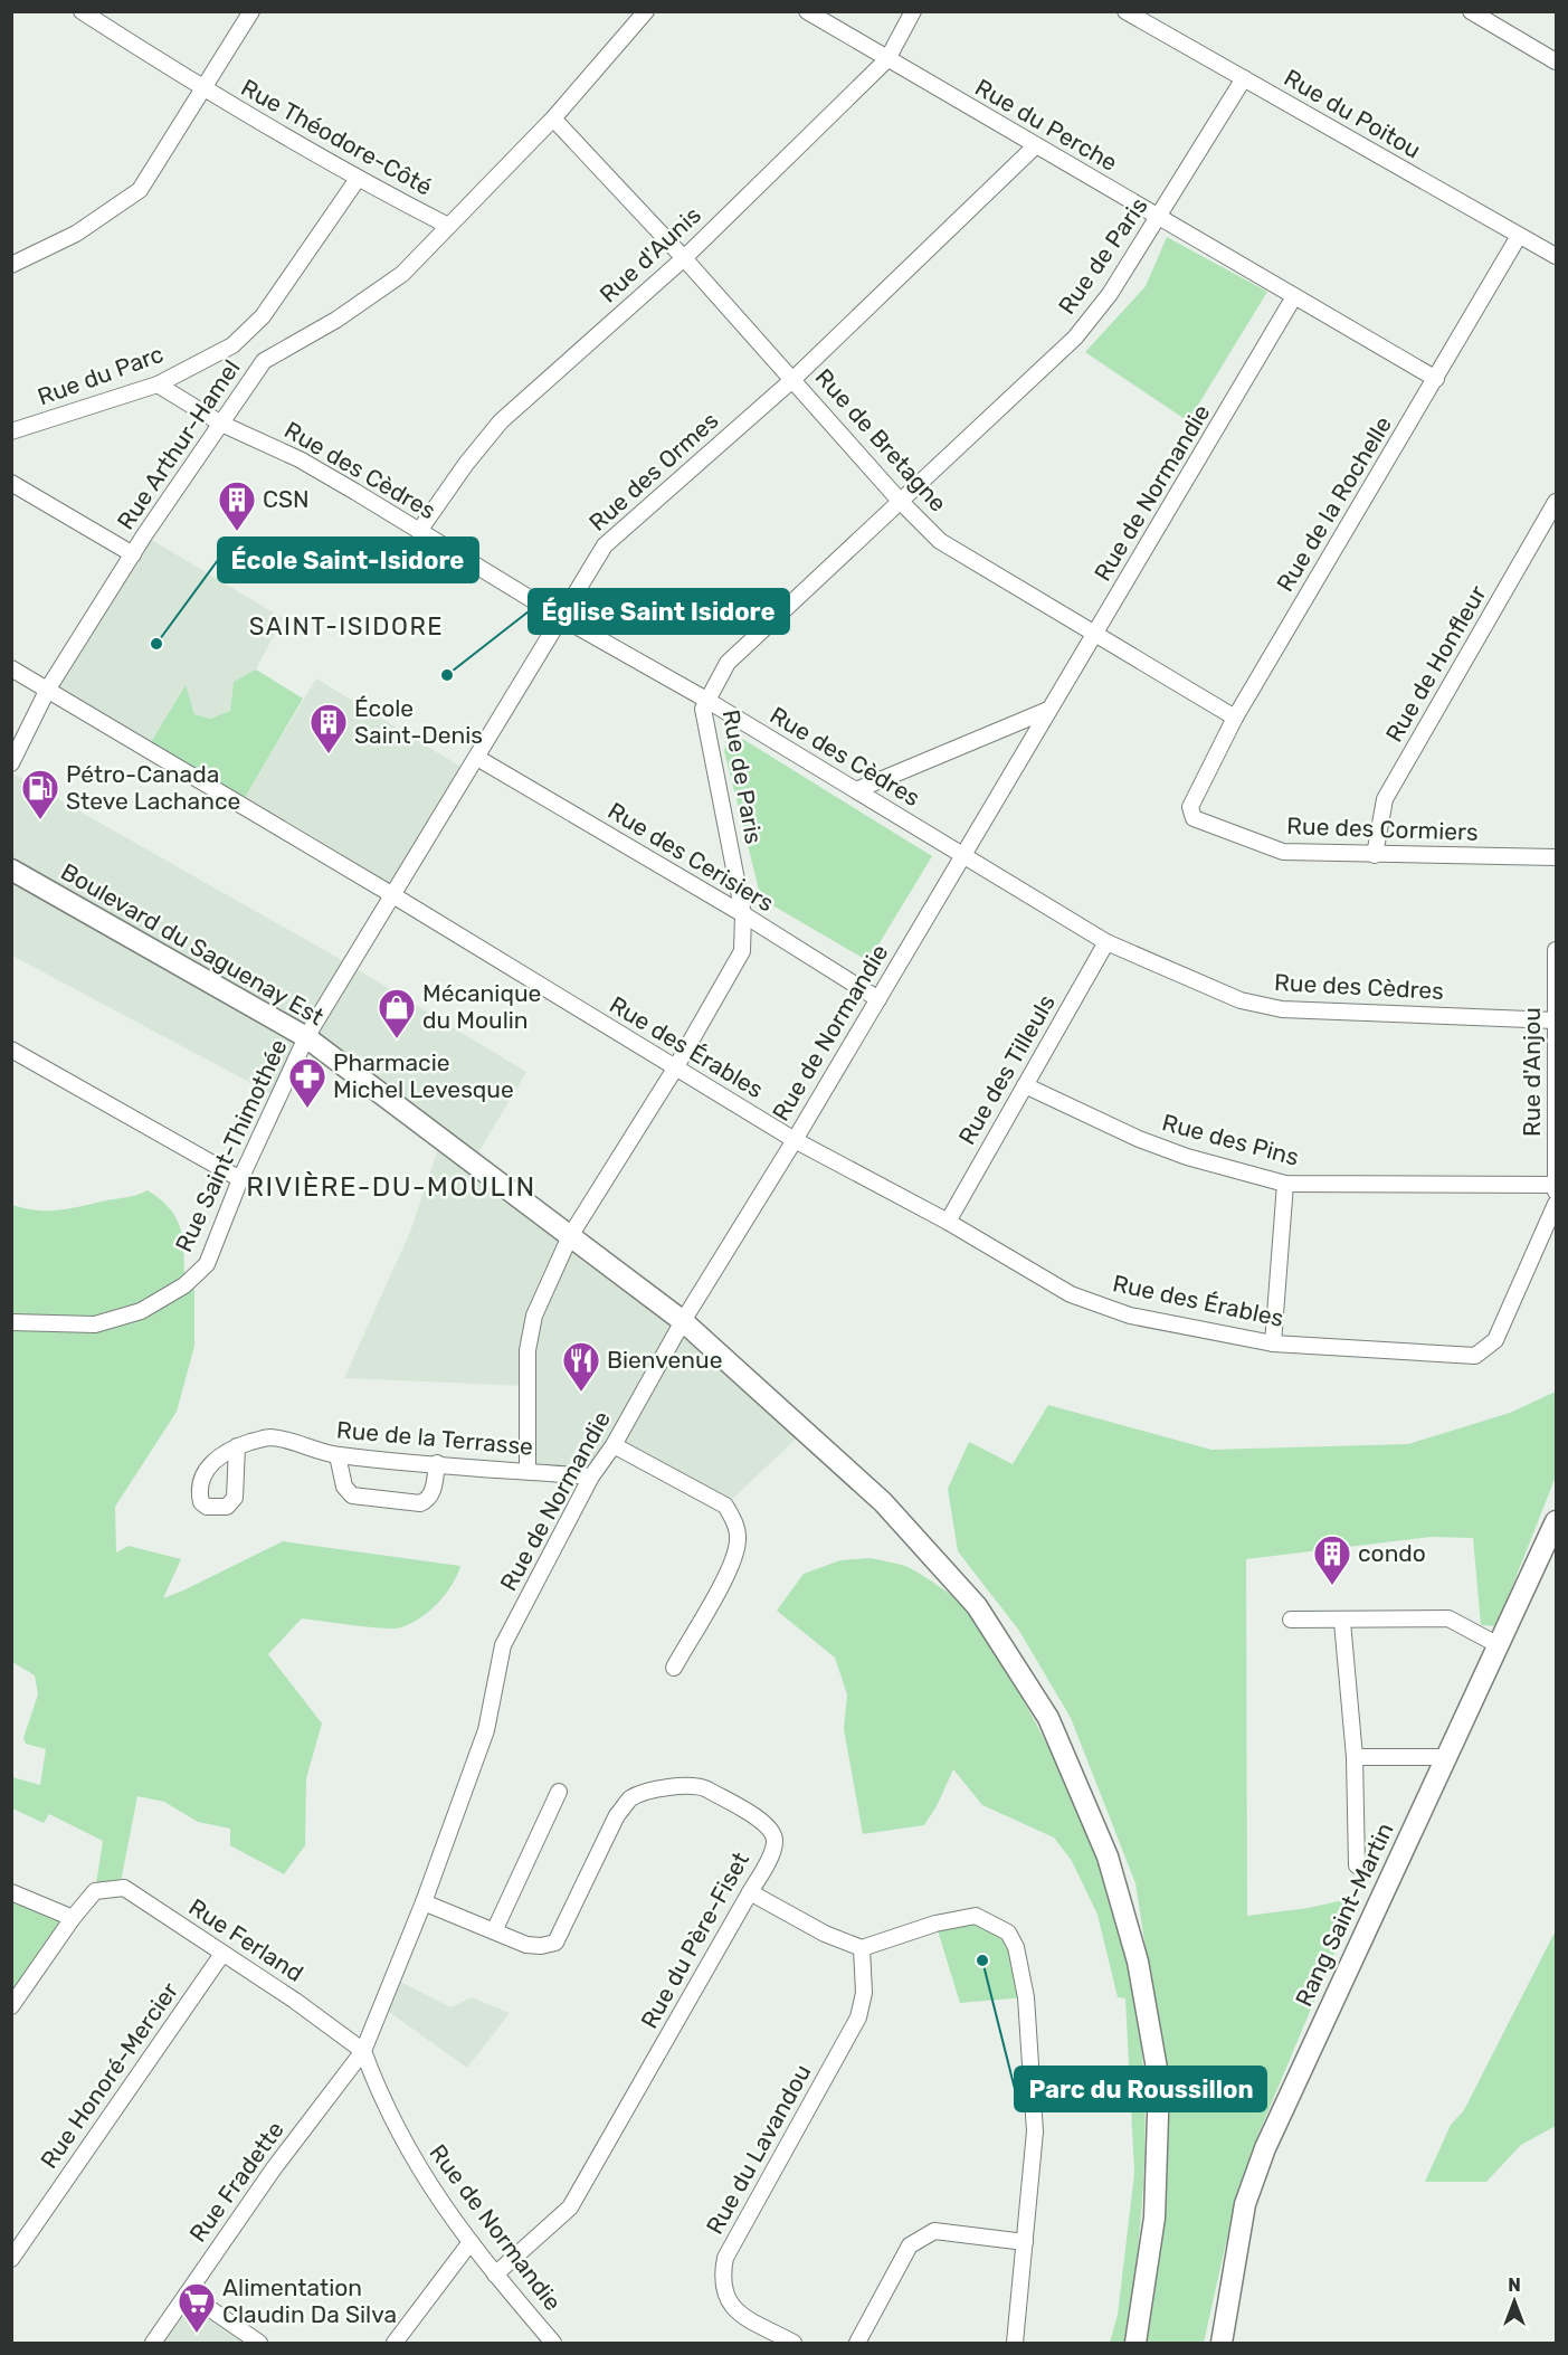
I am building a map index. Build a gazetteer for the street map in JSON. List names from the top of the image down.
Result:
{
  "streets": {
    "main road": ["Boulevard du Saguenay Est", "Rang Saint-Martin"],
    "street": [
      "Rue du Poitou",
      "Rue du Perche",
      "Rue Théodore-Côté",
      "Rue d'Aunis",
      "Rue de Paris",
      "Rue du Parc",
      "Rue de Bretagne",
      "Rue Arthur-Hamel",
      "Rue des Cèdres",
      "Rue des Ormes",
      "Rue de Normandie",
      "Rue de la Rochelle",
      "Rue de Honfleur",
      "Rue des Cormiers",
      "Rue des Cerisiers",
      "Rue des Érables",
      "Rue des Tilleuls",
      "Rue d'Anjou",
      "Rue des Pins",
      "Rue Saint-Thimothée",
      "Rue de la Terrasse",
      "Rue Ferland",
      "Rue du Père-Fiset",
      "Rue Honoré-Mercier",
      "Rue du Lavandou",
      "Rue Fradette"
    ]
  },
  "crossings": [
    ["Rue du Poitou", "Rue de Paris"],
    ["Rue du Poitou", "Rue de la Rochelle"],
    ["Rue du Perche", "Rue d'Aunis"],
    ["Rue du Perche", "Rue de Paris"],
    ["Rue du Perche", "Rue des Ormes"],
    ["Rue du Perche", "Rue de Normandie"],
    ["Rue du Perche", "Rue de la Rochelle"],
    ["Rue Théodore-Côté", "Rue du Parc"],
    ["Rue Théodore-Côté", "Rue Arthur-Hamel"],
    ["Rue d'Aunis", "Rue de Bretagne"],
    ["Rue d'Aunis", "Rue des Cèdres"],
    ["Rue de Paris", "Rue de Bretagne"],
    ["Rue de Paris", "Rue des Cèdres"],
    ["Rue de Paris", "Rue des Cerisiers"],
    ["Rue de Paris", "Boulevard du Saguenay Est"],
    ["Rue de Paris", "Rue des Érables"],
    ["Rue de Paris", "Rue de la Terrasse"],
    ["Rue du Parc", "Rue des Cèdres"],
    ["Rue de Bretagne", "Rue Arthur-Hamel"],
    ["Rue de Bretagne", "Rue des Ormes"],
    ["Rue de Bretagne", "Rue de Normandie"],
    ["Rue de Bretagne", "Rue de la Rochelle"],
    ["Rue Arthur-Hamel", "Rue des Cèdres"],
    ["Rue Arthur-Hamel", "Rue des Érables"],
    ["Rue des Cèdres", "Rue des Ormes"],
    ["Rue des Cèdres", "Rue de Normandie"],
    ["Rue des Cèdres", "Rue des Tilleuls"],
    ["Rue des Cèdres", "Rue d'Anjou"],
    ["Rue des Ormes", "Rue des Cerisiers"],
    ["Rue des Ormes", "Boulevard du Saguenay Est"],
    ["Rue des Ormes", "Rue des Érables"],
    ["Rue des Ormes", "Rue Saint-Thimothée"],
    ["Rue de Normandie", "Rue des Cerisiers"],
    ["Rue de Normandie", "Boulevard du Saguenay Est"],
    ["Rue de Normandie", "Rue des Érables"],
    ["Rue de Normandie", "Rue de la Terrasse"],
    ["Rue de Normandie", "Rue Ferland"],
    ["Rue de Normandie", "Rue du Père-Fiset"],
    ["Rue de Normandie", "Rue Fradette"],
    ["Rue de la Rochelle", "Rue des Cormiers"],
    ["Rue de Honfleur", "Rue des Cormiers"],
    ["Boulevard du Saguenay Est", "Rue Saint-Thimothée"],
    ["Rue des Érables", "Rue des Tilleuls"],
    ["Rue des Tilleuls", "Rue des Pins"],
    ["Rue d'Anjou", "Rue des Pins"],
    ["Rue Ferland", "Rue Honoré-Mercier"],
    ["Rue Ferland", "Rue Fradette"]
  ],
  "districts": ["SAINT-ISIDORE", "RIVIÈRE-DU-MOULIN"],
  "places": {
    "building": ["CSN", "École Saint-Denis", "condo"],
    "other": ["École Saint-Isidore", "Église Saint Isidore", "Parc du Roussillon"],
    "fuel station": ["Pétro-Canada Steve Lachance"],
    "shop": ["Mécanique du Moulin"],
    "pharmacy": ["Pharmacie Michel Levesque"],
    "restaurant": ["Bienvenue"],
    "supermarket": ["Alimentation Claudin Da Silva"]
  },
  "north": "top"
}
